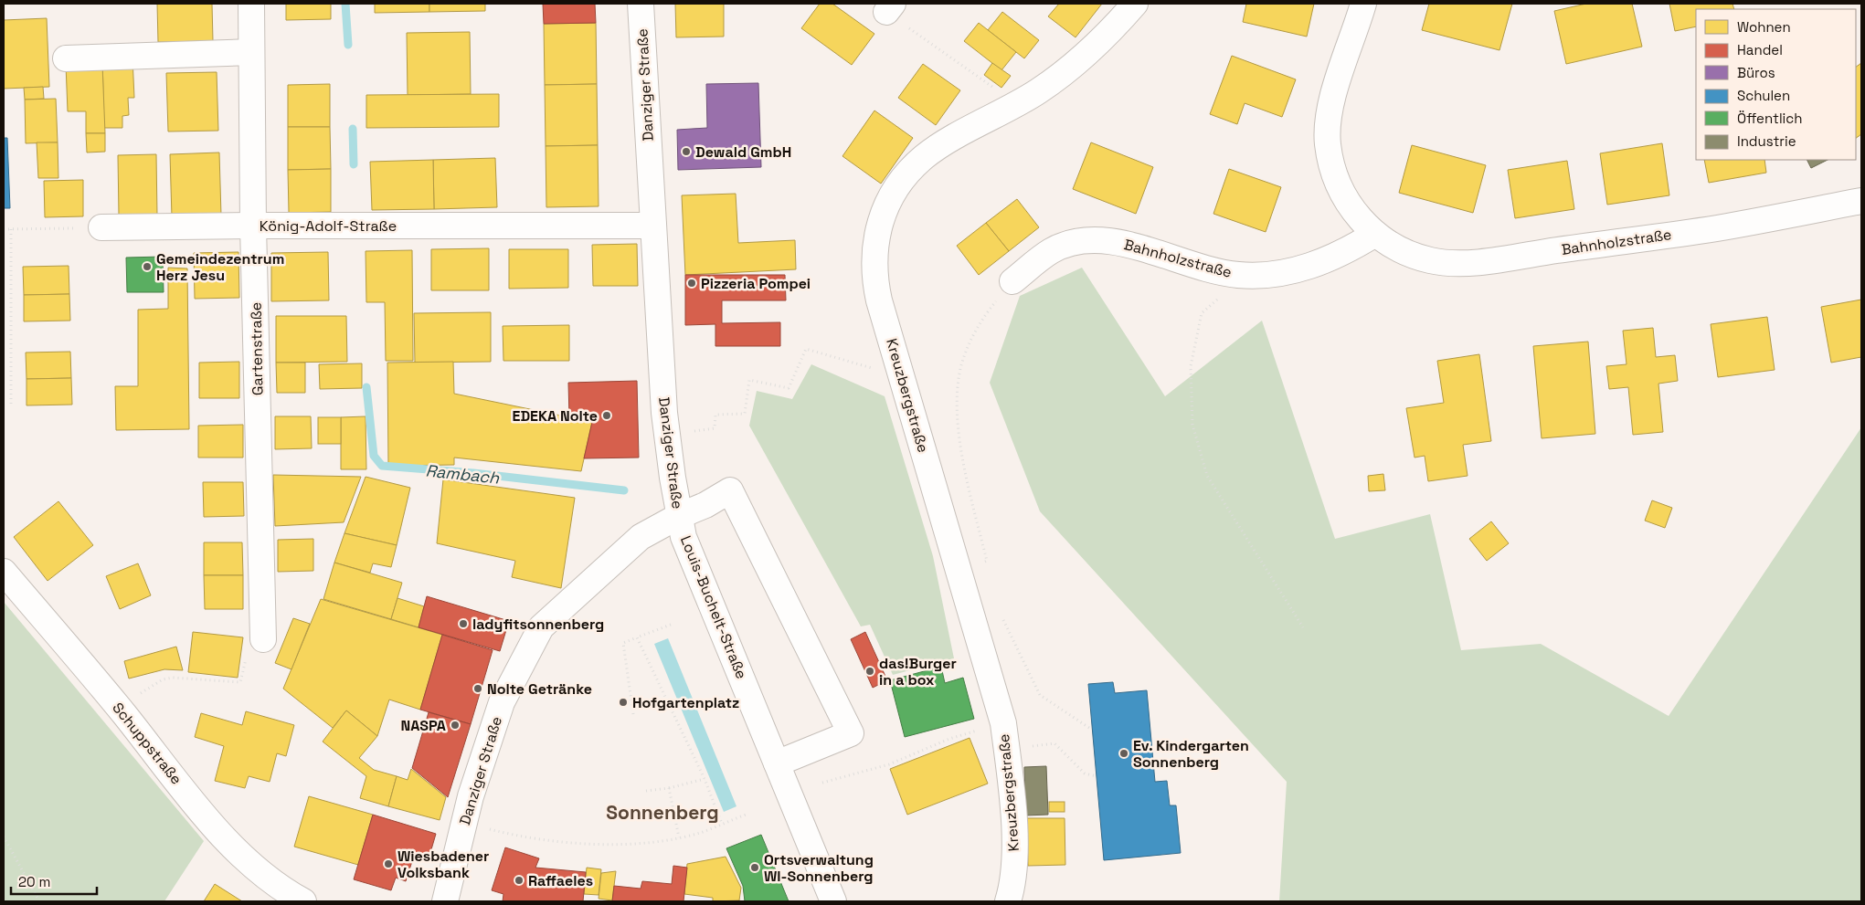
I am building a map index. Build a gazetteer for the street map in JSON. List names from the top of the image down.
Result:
{
  "streets": {
    "street": [
      "Danziger Straße",
      "König-Adolf-Straße",
      "Bahnholzstraße",
      "Gartenstraße",
      "Kreuzbergstraße",
      "Louis-Buchelt-Straße",
      "Schuppstraße"
    ]
  },
  "crossings": [
    ["Danziger Straße", "König-Adolf-Straße"],
    ["Danziger Straße", "Louis-Buchelt-Straße"],
    ["König-Adolf-Straße", "Gartenstraße"]
  ],
  "districts": ["Sonnenberg"],
  "water": ["Rambach"],
  "places": [
    "Dewald GmbH",
    "Gemeindezentrum Herz Jesu",
    "Pizzeria Pompei",
    "EDEKA Nolte",
    "ladyfitsonnenberg",
    "das!Burger in a box",
    "Nolte Getränke",
    "Hofgartenplatz",
    "NASPA",
    "Ev. Kindergarten Sonnenberg",
    "Wiesbadener Volksbank",
    "Ortsverwaltung WI-Sonnenberg",
    "Raffaeles"
  ],
  "legend": [
    "Wohnen",
    "Handel",
    "Büros",
    "Schulen",
    "Öffentlich",
    "Industrie"
  ],
  "scale_bar": "20 m"
}
